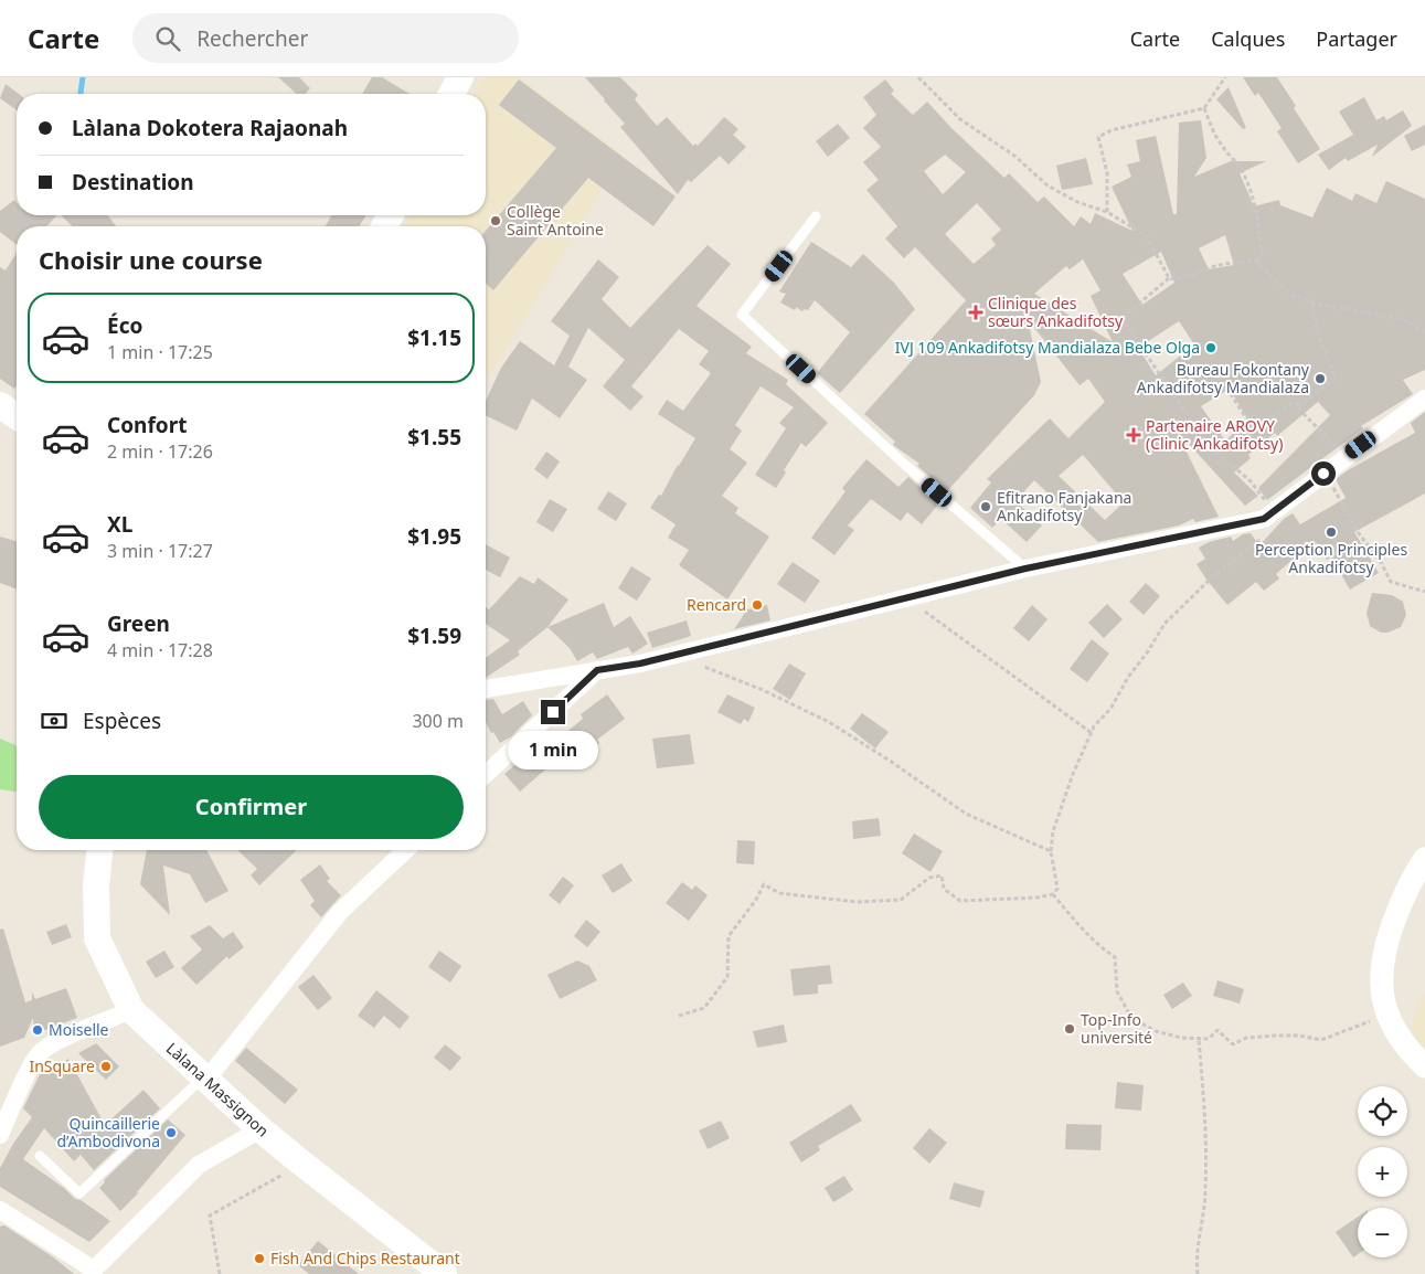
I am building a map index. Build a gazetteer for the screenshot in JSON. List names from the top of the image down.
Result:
{
  "streets": {
    "main road": ["Làlana Massignon"]
  },
  "places": {
    "other": [
      "Collège Saint Antoine",
      "IVJ 109 Ankadifotsy Mandialaza Bebe Olga",
      "Bureau Fokontany Ankadifotsy Mandialaza",
      "Efitrano Fanjakana Ankadifotsy",
      "Perception Principles Ankadifotsy",
      "Rencard",
      "Top-Info université",
      "Moiselle",
      "InSquare",
      "Quincaillerie d’Ambodivona",
      "Fish And Chips Restaurant"
    ],
    "health": ["Clinique des sœurs Ankadifotsy", "Partenaire AROVY (Clinic Ankadifotsy)"]
  },
  "page": {
    "header": "Carte",
    "search": "Rechercher",
    "nav": ["Carte", "Calques", "Partager"],
    "banner": ["Làlana Dokotera Rajaonah", "Destination"],
    "heading": "Choisir une course",
    "list": [
      {
        "name": "Éco",
        "note": "1 min · 17:25",
        "value": "$1.15"
      },
      {
        "name": "Confort",
        "note": "2 min · 17:26",
        "value": "$1.55"
      },
      {
        "name": "XL",
        "note": "3 min · 17:27",
        "value": "$1.95"
      },
      {
        "name": "Green",
        "note": "4 min · 17:28",
        "value": "$1.59"
      }
    ],
    "pay": ["Espèces", "300 m"],
    "bubble": "1 min",
    "buttons": "Confirmer",
    "map_buttons": ["+", "−"]
  }
}
